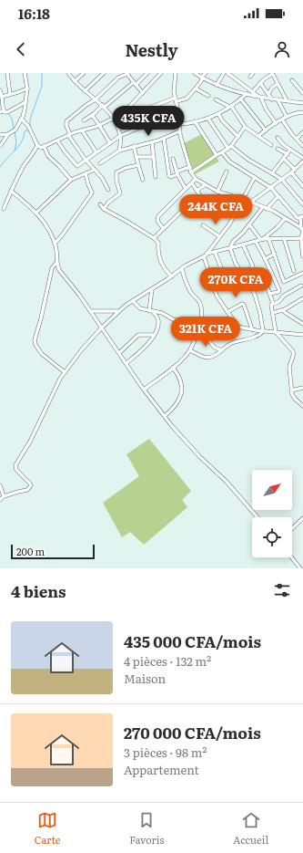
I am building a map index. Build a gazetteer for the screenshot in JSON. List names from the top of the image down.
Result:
{
  "scale_bar": "200 m",
  "north": "top right",
  "page": {
    "status": "16:18",
    "header": "Nestly",
    "price": [
      "435K CFA",
      "244K CFA",
      "270K CFA",
      "321K CFA"
    ],
    "scale": "200 m",
    "heading": "4 biens",
    "list": [
      {
        "name": "435 000 CFA/mois",
        "note": "4 pièces · 132 m² · Maison"
      },
      {
        "name": "270 000 CFA/mois",
        "note": "3 pièces · 98 m² · Appartement"
      }
    ],
    "tabs": ["Carte", "Favoris", "Accueil"]
  }
}
